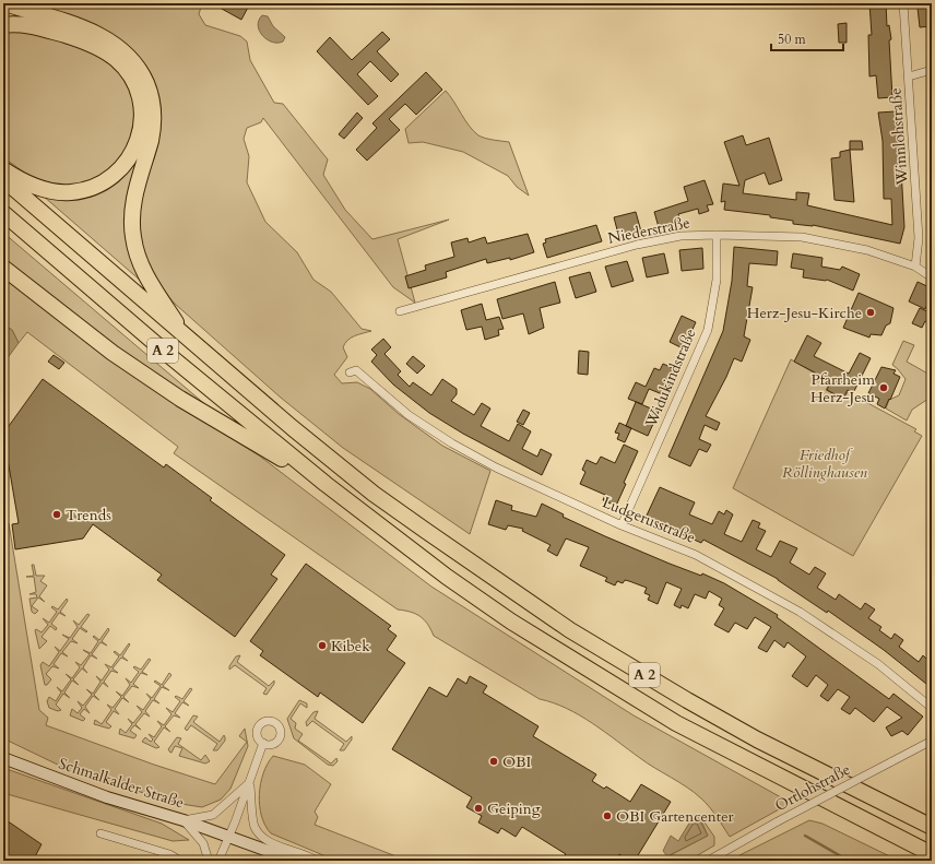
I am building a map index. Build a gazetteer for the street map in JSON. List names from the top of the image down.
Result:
{
  "streets": {
    "highway": ["A 2"],
    "main road": ["Schmalkalder Straße"],
    "street": [
      "Winnlohstraße",
      "Niederstraße",
      "Widukindstraße",
      "Ludgerusstraße",
      "Ortlohstraße"
    ]
  },
  "crossings": [
    ["Winnlohstraße", "Niederstraße"],
    ["Niederstraße", "Widukindstraße"],
    ["Widukindstraße", "Ludgerusstraße"]
  ],
  "parks": ["Friedhof Röllinghausen"],
  "places": [
    "Herz-Jesu-Kirche",
    "Pfarrheim Herz-Jesu",
    "Trends",
    "Kibek",
    "OBI",
    "Geiping",
    "OBI Gartencenter"
  ],
  "scale_bar": "50 m"
}
